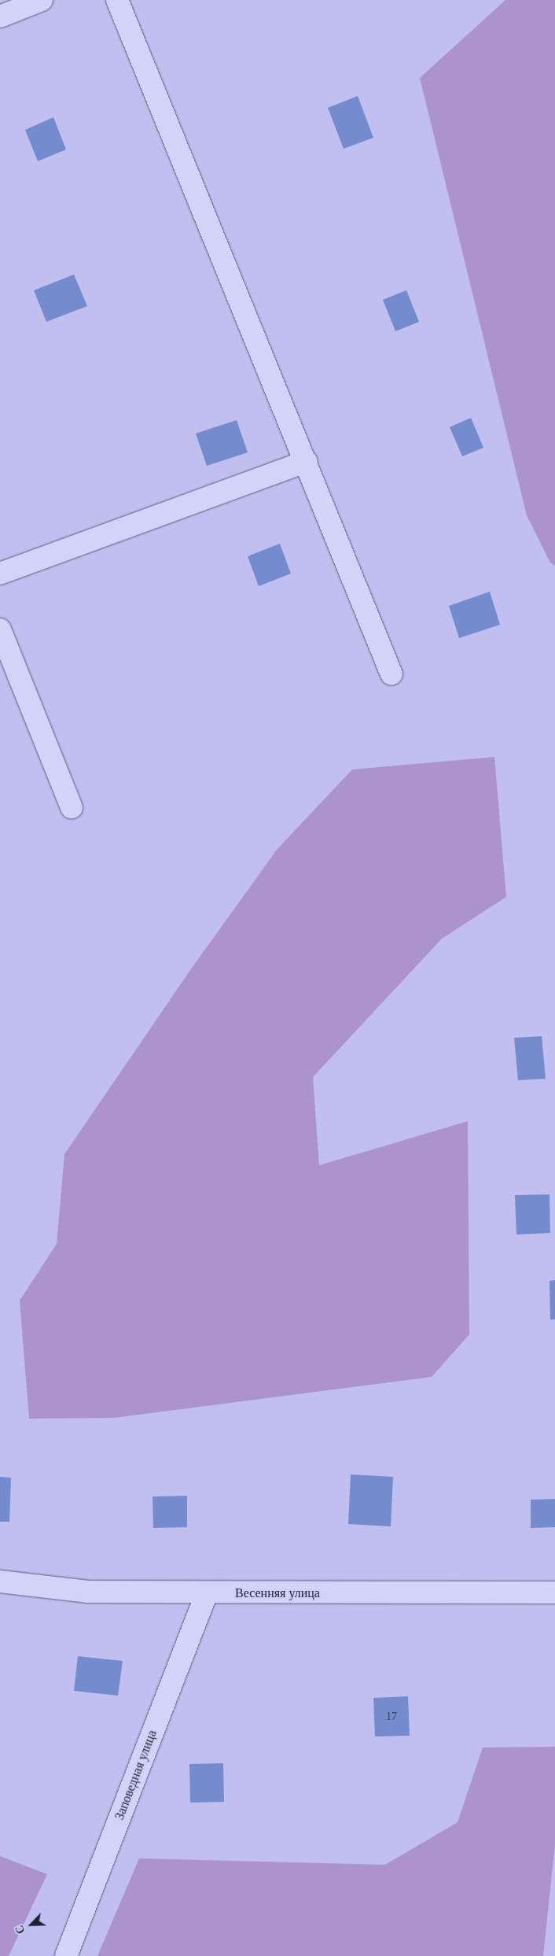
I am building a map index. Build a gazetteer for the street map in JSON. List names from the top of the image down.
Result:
{
  "streets": {
    "street": ["Весенняя улица", "Заповедная улица"]
  },
  "crossings": [
    ["Весенняя улица", "Заповедная улица"]
  ],
  "house_numbers": ["17"],
  "north": "bottom left"
}
